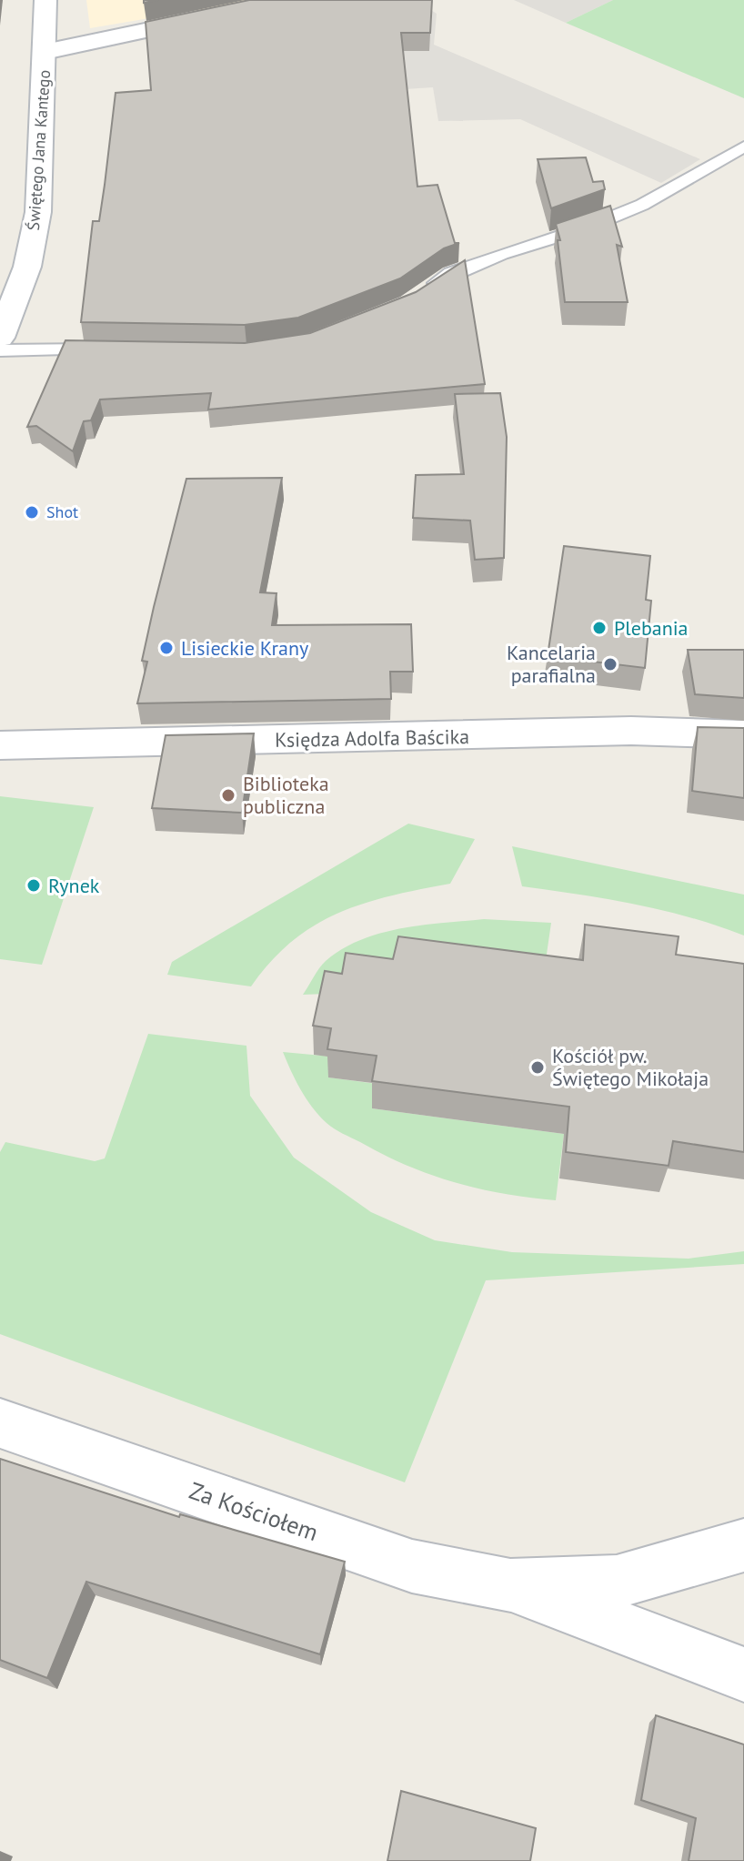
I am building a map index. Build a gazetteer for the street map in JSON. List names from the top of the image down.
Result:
{
  "streets": {
    "street": ["Świętego Jana Kantego", "Księdza Adolfa Baścika", "Za Kościołem"]
  },
  "places": [
    "Shot",
    "Plebania",
    "Lisieckie Krany",
    "Kancelaria parafialna",
    "Biblioteka publiczna",
    "Rynek",
    "Kościół pw. Świętego Mikołaja"
  ]
}
